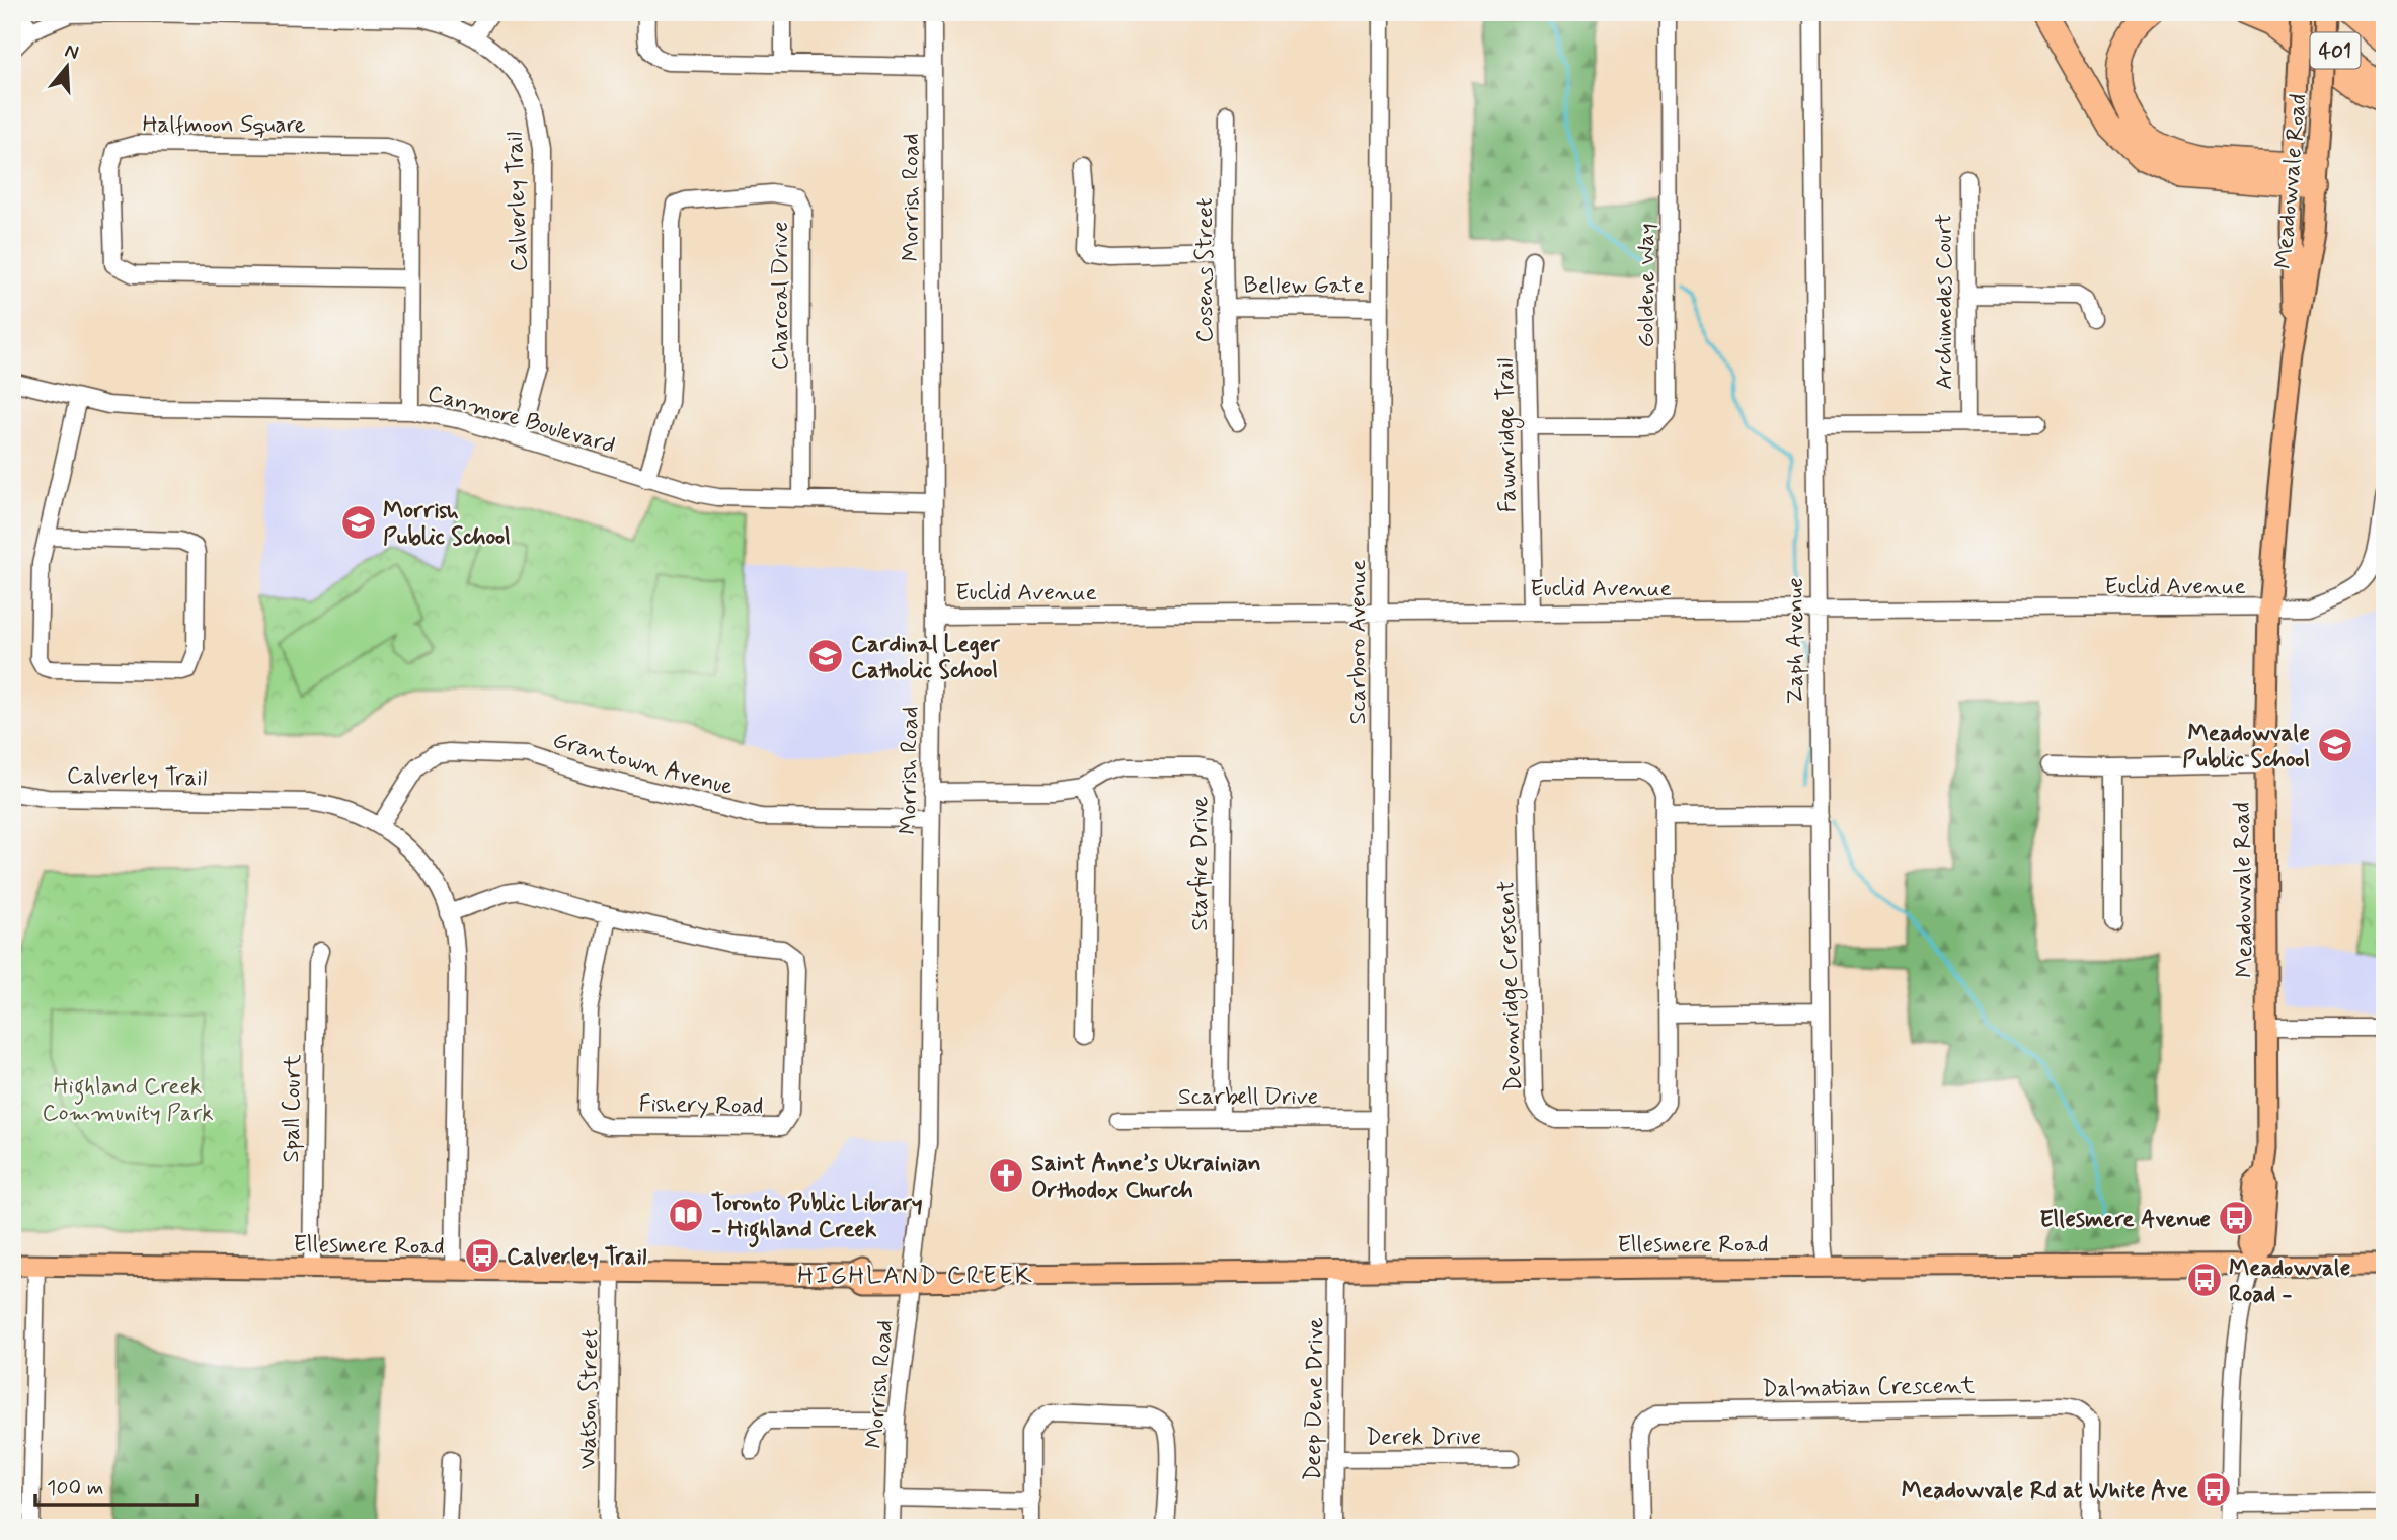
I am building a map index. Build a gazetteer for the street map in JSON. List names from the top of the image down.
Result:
{
  "streets": {
    "highway": ["401"],
    "main road": ["Meadowvale Road", "Ellesmere Road"],
    "street": [
      "Halfmoon Square",
      "Morrish Road",
      "Calverley Trail",
      "Cosens Street",
      "Bellew Gate",
      "Goldene Way",
      "Charcoal Drive",
      "Archimedes Court",
      "Canmore Boulevard",
      "Fawnridge Trail",
      "Euclid Avenue",
      "Zaph Avenue",
      "Scarboro Avenue",
      "Grantown Avenue",
      "Starfire Drive",
      "Devonridge Crescent",
      "Scarbell Drive",
      "Fishery Road",
      "Spall Court",
      "Dalmatian Crescent",
      "Watson Street",
      "Deep Dene Drive",
      "Derek Drive"
    ]
  },
  "crossings": [
    ["Halfmoon Square", "Canmore Boulevard"],
    ["Meadowvale Road", "Euclid Avenue"],
    ["Meadowvale Road", "Ellesmere Road"],
    ["Morrish Road", "Canmore Boulevard"],
    ["Morrish Road", "Euclid Avenue"],
    ["Morrish Road", "Grantown Avenue"],
    ["Morrish Road", "Starfire Drive"],
    ["Morrish Road", "Ellesmere Road"],
    ["Calverley Trail", "Canmore Boulevard"],
    ["Calverley Trail", "Grantown Avenue"],
    ["Calverley Trail", "Fishery Road"],
    ["Calverley Trail", "Ellesmere Road"],
    ["Cosens Street", "Bellew Gate"],
    ["Bellew Gate", "Scarboro Avenue"],
    ["Goldene Way", "Fawnridge Trail"],
    ["Charcoal Drive", "Canmore Boulevard"],
    ["Fawnridge Trail", "Euclid Avenue"],
    ["Euclid Avenue", "Zaph Avenue"],
    ["Euclid Avenue", "Scarboro Avenue"],
    ["Zaph Avenue", "Ellesmere Road"],
    ["Scarboro Avenue", "Scarbell Drive"],
    ["Scarboro Avenue", "Ellesmere Road"],
    ["Starfire Drive", "Scarbell Drive"],
    ["Spall Court", "Ellesmere Road"],
    ["Ellesmere Road", "Watson Street"],
    ["Ellesmere Road", "Deep Dene Drive"],
    ["Deep Dene Drive", "Derek Drive"]
  ],
  "districts": ["HIGHLAND CREEK"],
  "parks": ["Highland Creek Community Park"],
  "places": {
    "school or university": ["Morrish Public School", "Cardinal Leger Catholic School", "Meadowvale Public School"],
    "church": ["Saint Anne’s Ukrainian Orthodox Church"],
    "library": ["Toronto Public Library - Highland Creek"],
    "bus stop": [
      "Ellesmere Avenue",
      "Calverley Trail",
      "Meadowvale Road -",
      "Meadowvale Rd at White Ave"
    ]
  },
  "scale_bar": "100 m",
  "north": "top"
}
